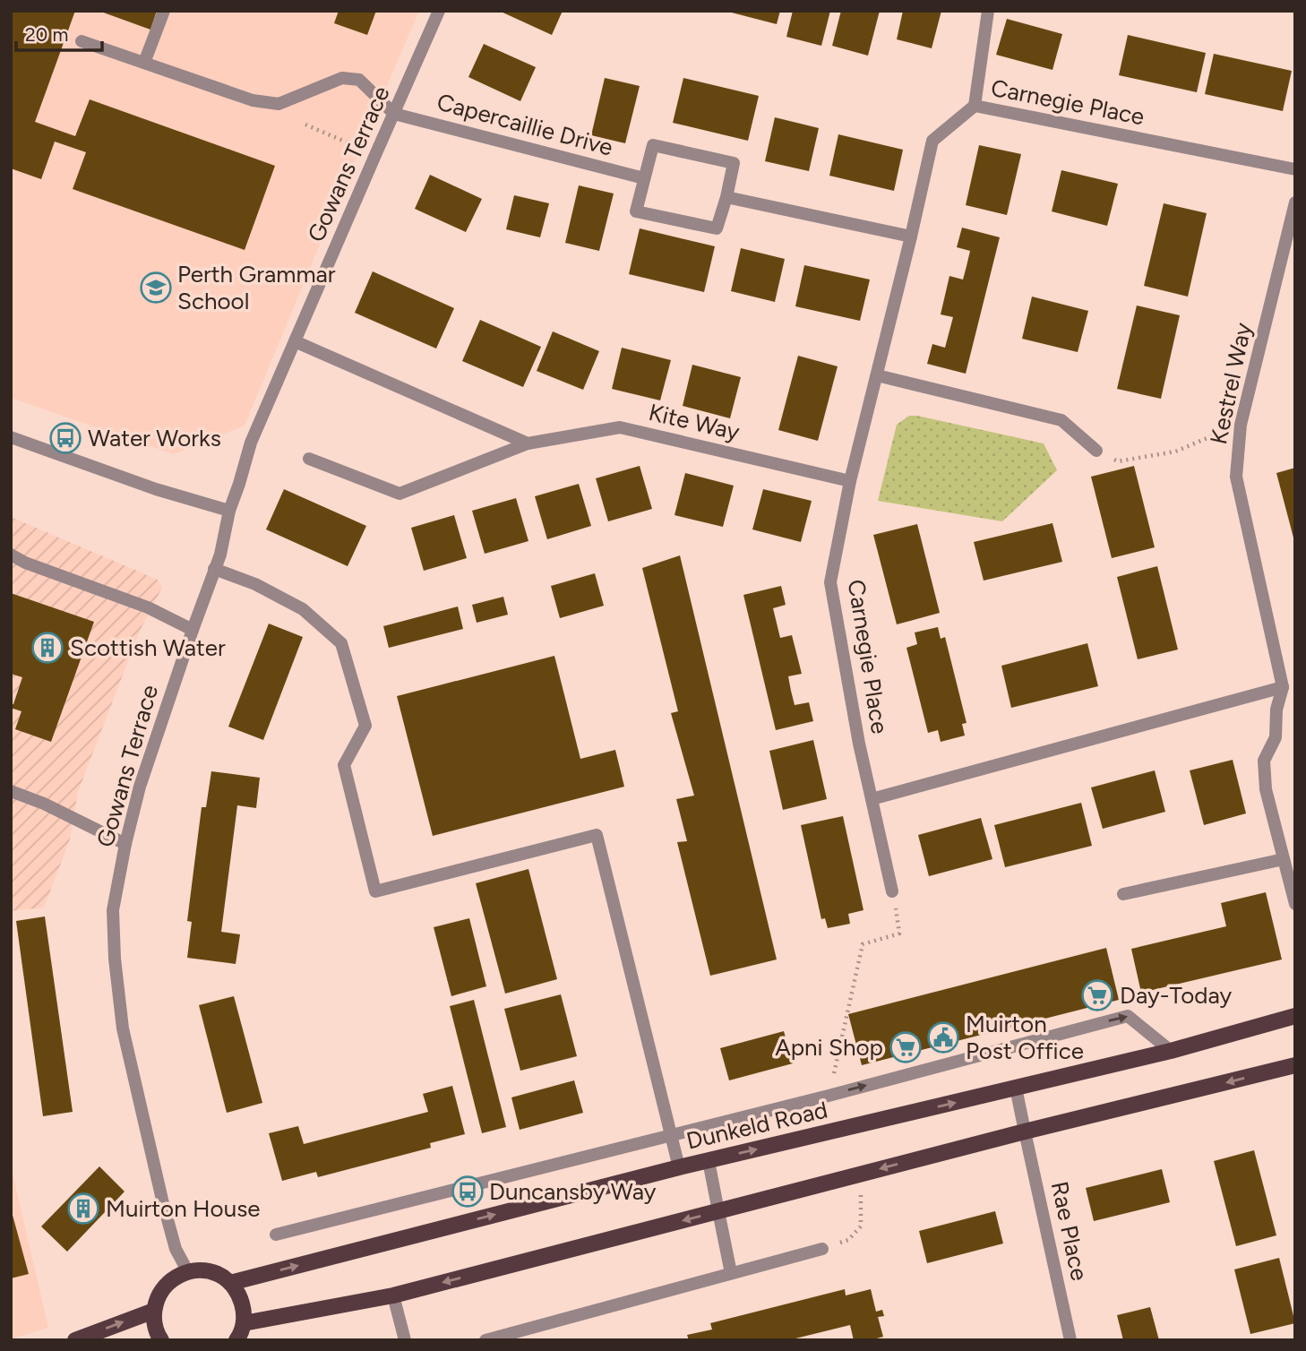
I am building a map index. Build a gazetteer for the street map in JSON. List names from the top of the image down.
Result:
{
  "streets": {
    "main road": ["Dunkeld Road"],
    "street": [
      "Carnegie Place",
      "Capercaillie Drive",
      "Gowans Terrace",
      "Kestrel Way",
      "Kite Way",
      "Rae Place"
    ]
  },
  "crossings": [
    ["Carnegie Place", "Kite Way"],
    ["Capercaillie Drive", "Gowans Terrace"],
    ["Dunkeld Road", "Rae Place"]
  ],
  "places": {
    "school or university": ["Perth Grammar School"],
    "bus stop": ["Water Works", "Duncansby Way"],
    "building": ["Scottish Water", "Muirton House"],
    "supermarket": ["Day-Today", "Apni Shop"],
    "public building": ["Muirton Post Office"]
  },
  "scale_bar": "20 m"
}
